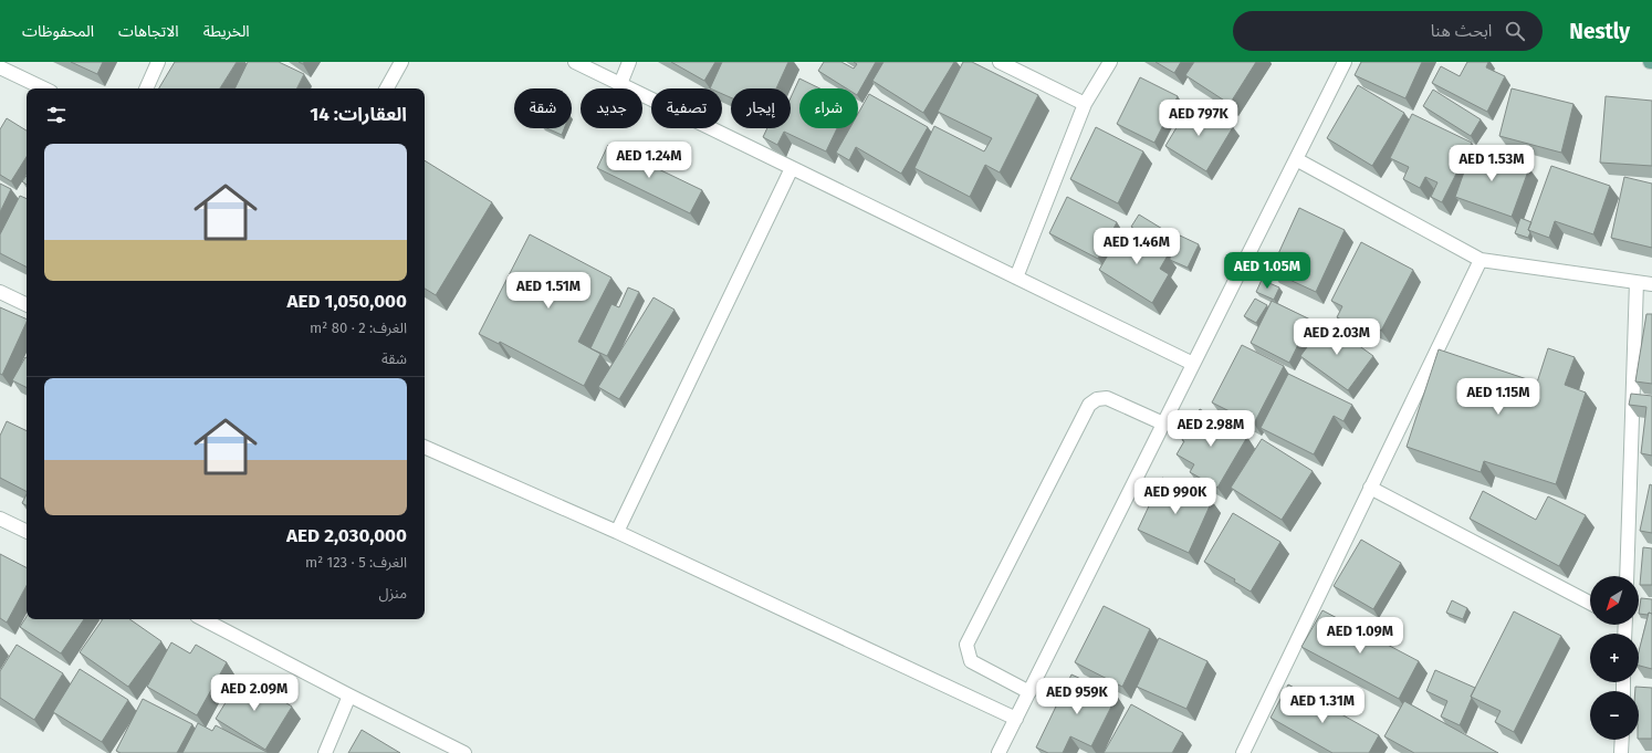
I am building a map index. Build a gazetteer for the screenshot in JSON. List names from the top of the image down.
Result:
{
  "north": "bottom left",
  "page": {
    "header": "Nestly",
    "search": "ابحث هنا",
    "nav": ["الخريطة", "الاتجاهات", "المحفوظات"],
    "chip": [
      "شراء",
      "إيجار",
      "تصفية",
      "جديد",
      "شقة"
    ],
    "heading": "العقارات: 14",
    "price": [
      "AED 797K",
      "AED 1.24M",
      "AED 1.53M",
      "AED 1.46M",
      "AED 1.05M",
      "AED 1.51M",
      "AED 2.03M",
      "AED 1.15M",
      "AED 2.98M",
      "AED 990K",
      "AED 1.09M",
      "AED 2.09M",
      "AED 959K",
      "AED 1.31M"
    ],
    "list": [
      {
        "name": "AED 1,050,000",
        "note": "الغرف: 2 · 80 m² · شقة"
      },
      {
        "name": "AED 2,030,000",
        "note": "الغرف: 5 · 123 m² · منزل"
      }
    ],
    "map_buttons": ["+", "−"]
  }
}
